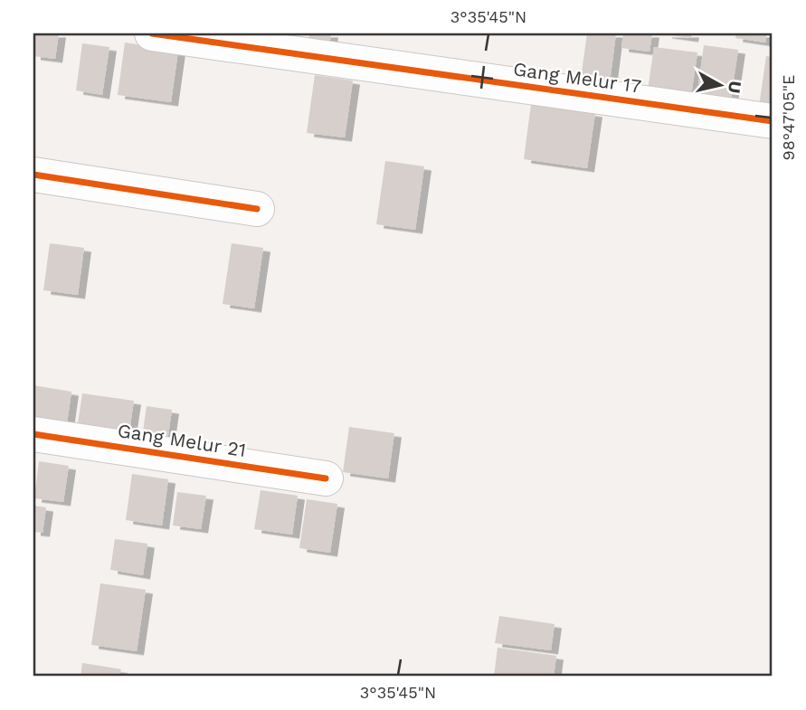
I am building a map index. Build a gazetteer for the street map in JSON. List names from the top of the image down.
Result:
{
  "streets": {
    "street": ["Gang Melur 17", "Gang Melur 21"]
  },
  "north": "right",
  "coordinates": ["3°35'45\"N", "98°47'05\"E"]
}
